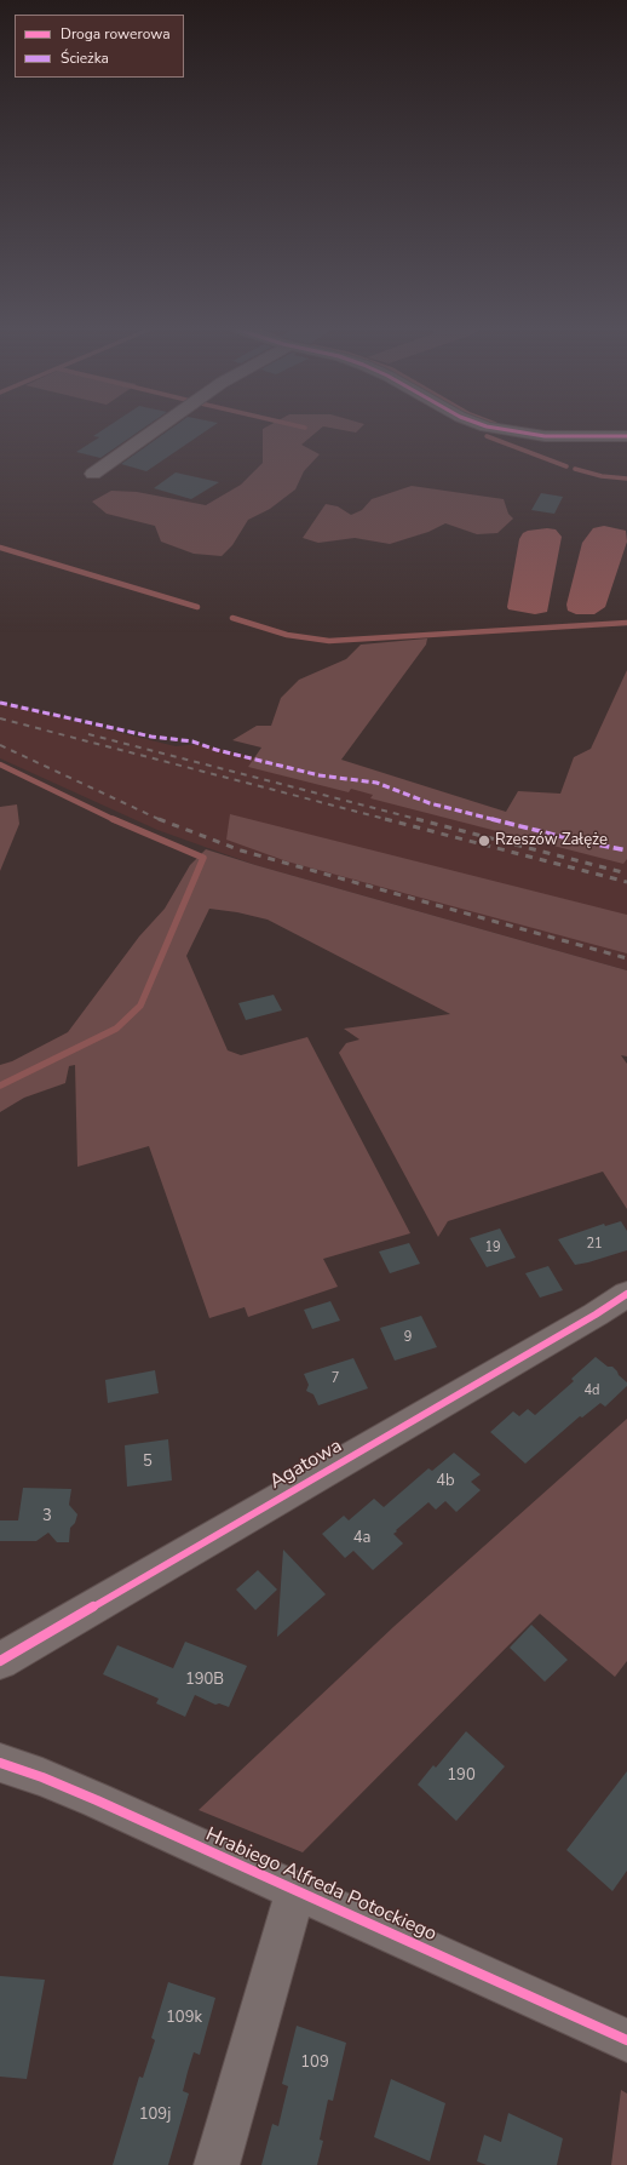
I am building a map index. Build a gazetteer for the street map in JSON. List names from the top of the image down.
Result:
{
  "streets": {
    "street": ["Agatowa", "Hrabiego Alfreda Potockiego"]
  },
  "places": ["Rzeszów Załęże"],
  "house_numbers": [
    "21",
    "19",
    "9",
    "7",
    "4d",
    "5",
    "4b",
    "3",
    "4a",
    "190B",
    "190",
    "109k",
    "109",
    "109j"
  ],
  "legend": ["Droga rowerowa", "Ścieżka"]
}
